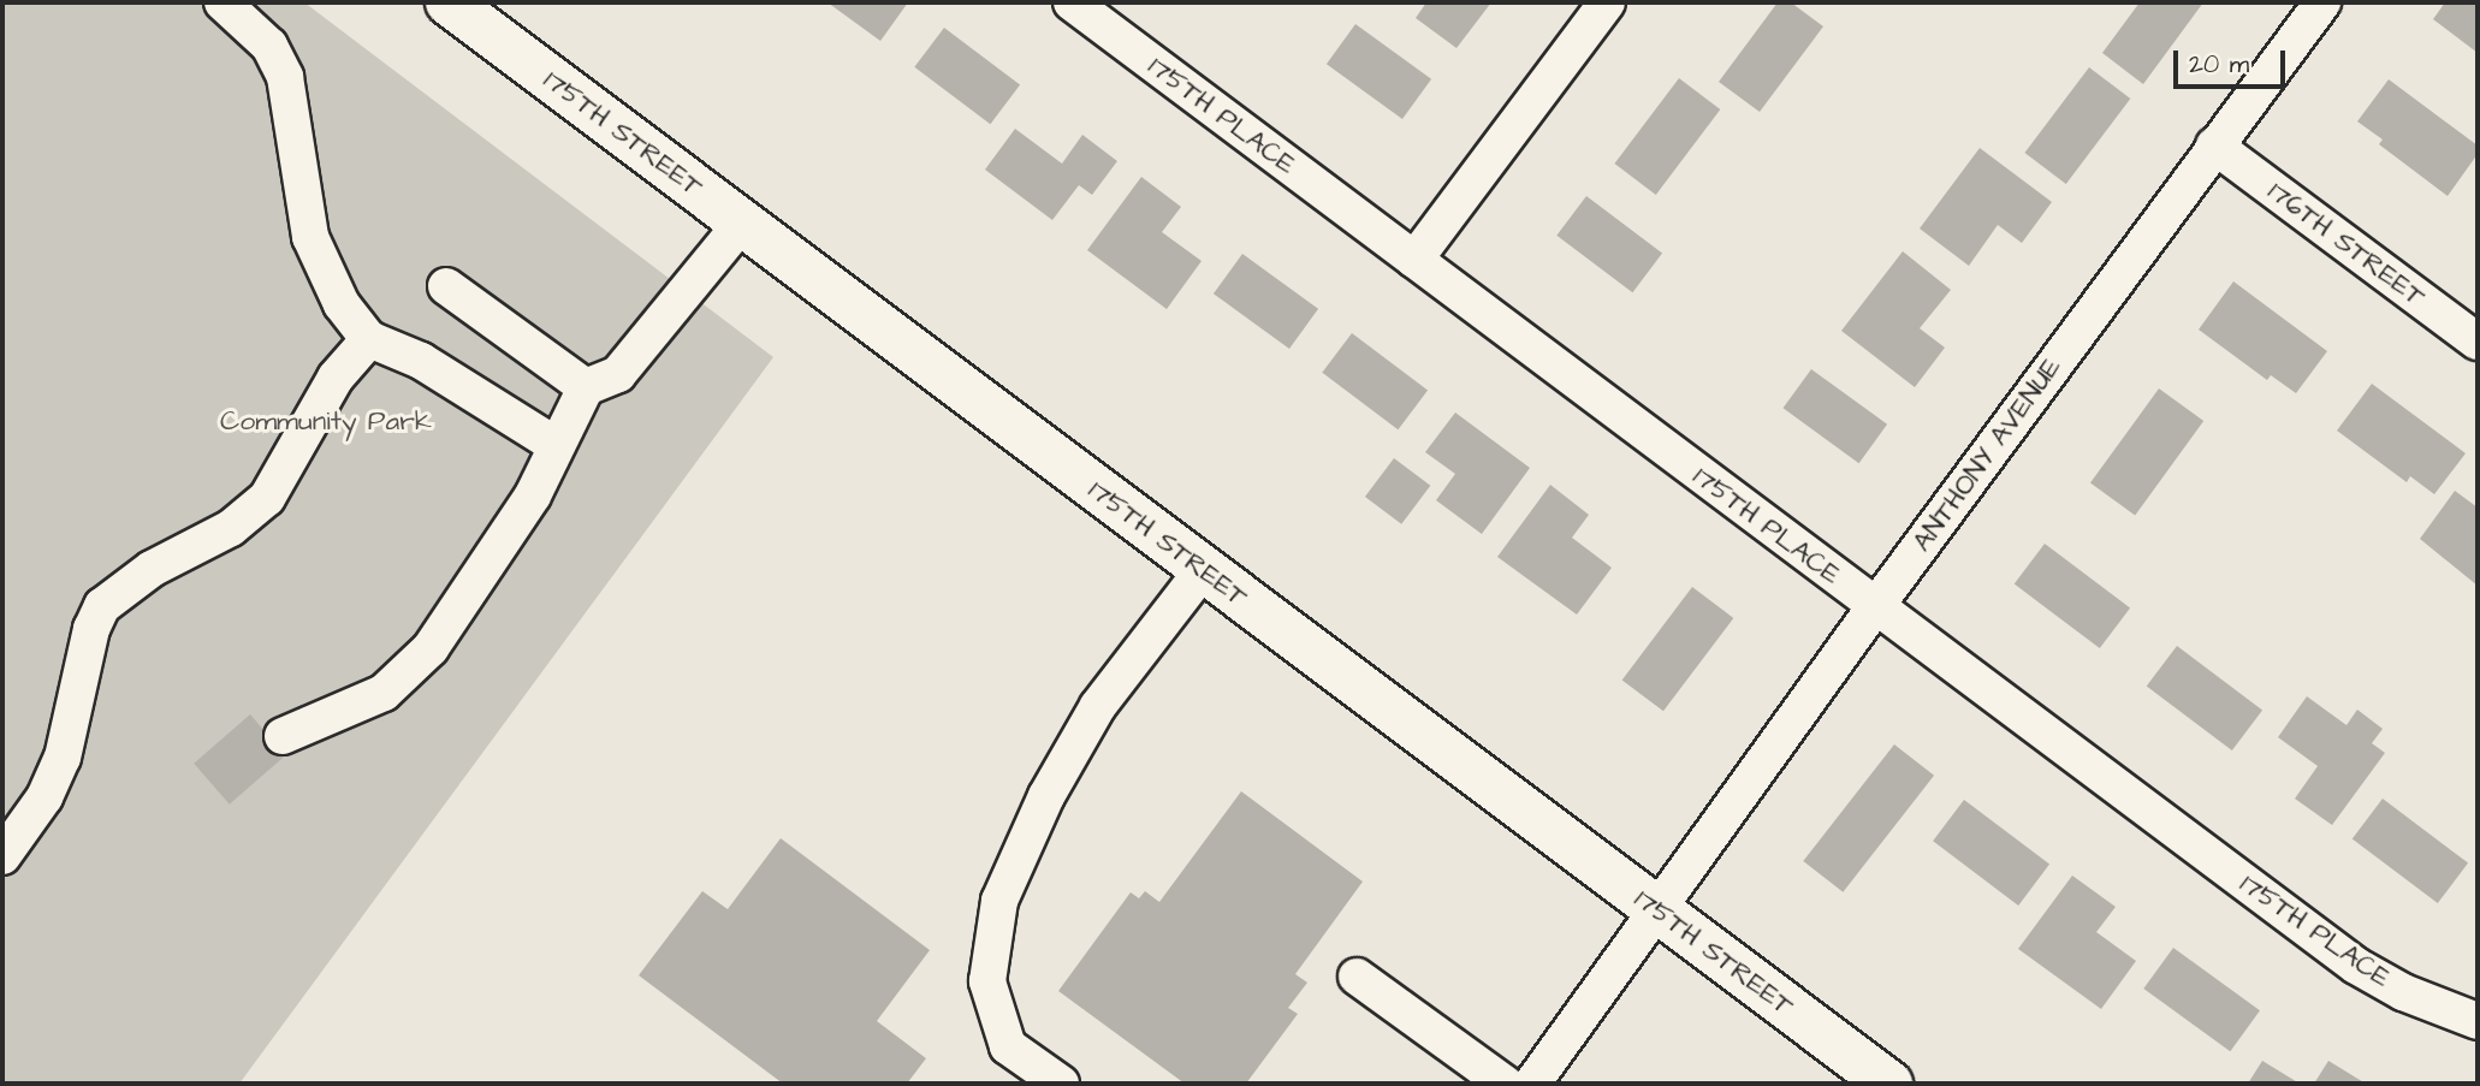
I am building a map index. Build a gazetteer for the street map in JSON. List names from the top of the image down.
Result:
{
  "streets": {
    "main road": ["175TH STREET"],
    "street": ["175TH PLACE", "176TH STREET", "ANTHONY AVENUE"]
  },
  "crossings": [
    ["175TH PLACE", "ANTHONY AVENUE"],
    ["175TH STREET", "ANTHONY AVENUE"],
    ["176TH STREET", "ANTHONY AVENUE"]
  ],
  "parks": ["Community Park"],
  "scale_bar": "20 m"
}
